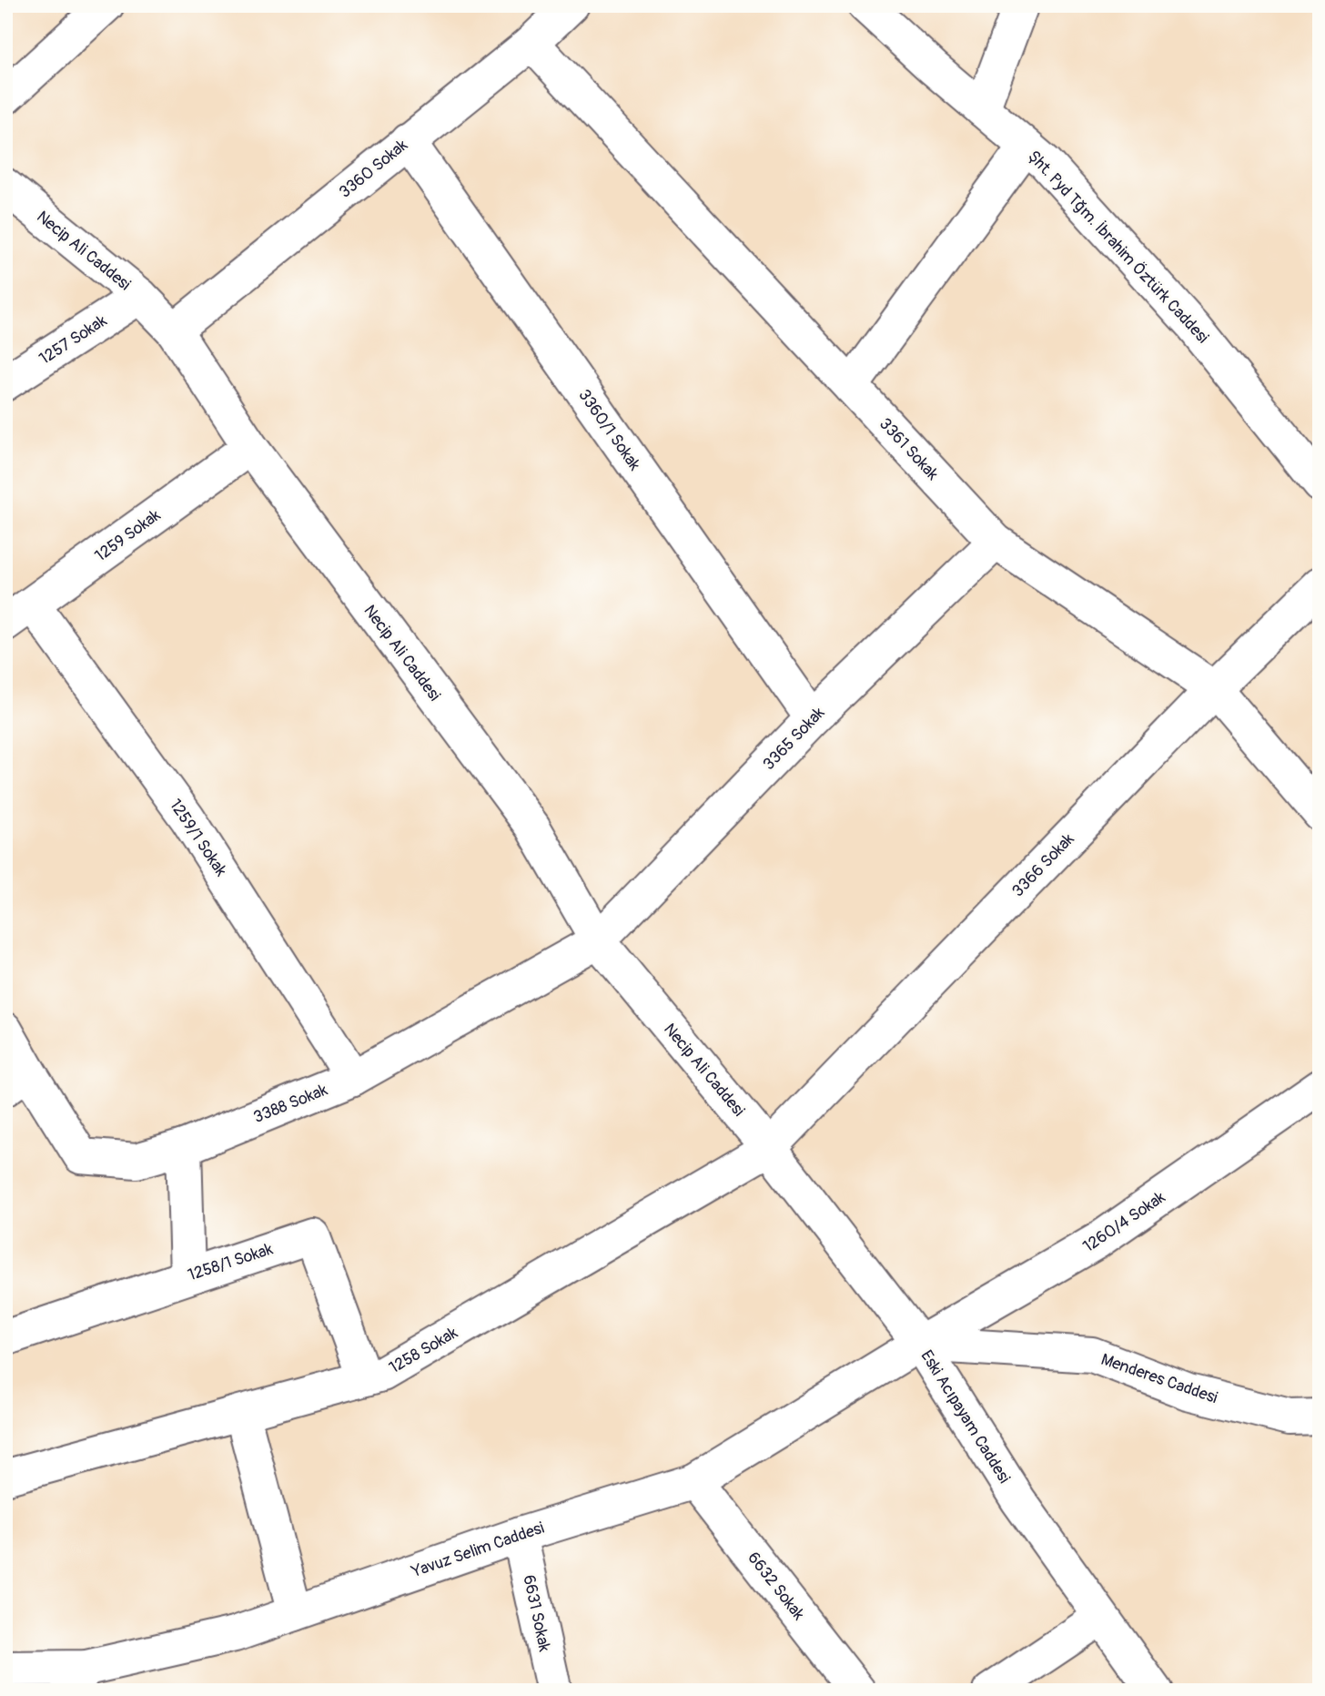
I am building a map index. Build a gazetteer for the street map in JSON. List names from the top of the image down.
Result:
{
  "streets": {
    "street": [
      "3360 Sokak",
      "Şht. Pyd Tğm. İbrahim Öztürk Caddesi",
      "Necip Ali Caddesi",
      "1257 Sokak",
      "3360/1 Sokak",
      "3361 Sokak",
      "1259 Sokak",
      "3365 Sokak",
      "1259/1 Sokak",
      "3366 Sokak",
      "3388 Sokak",
      "1260/4 Sokak",
      "1258/1 Sokak",
      "1258 Sokak",
      "Menderes Caddesi",
      "Eski Acıpayam Caddesi",
      "Yavuz Selim Caddesi",
      "6632 Sokak",
      "6631 Sokak"
    ]
  },
  "crossings": [
    ["3360 Sokak", "Necip Ali Caddesi"],
    ["3360 Sokak", "3360/1 Sokak"],
    ["3360 Sokak", "3361 Sokak"],
    ["Necip Ali Caddesi", "1257 Sokak"],
    ["Necip Ali Caddesi", "1259 Sokak"],
    ["Necip Ali Caddesi", "3365 Sokak"],
    ["Necip Ali Caddesi", "3366 Sokak"],
    ["Necip Ali Caddesi", "3388 Sokak"],
    ["Necip Ali Caddesi", "1258 Sokak"],
    ["Necip Ali Caddesi", "Eski Acıpayam Caddesi"],
    ["3360/1 Sokak", "3365 Sokak"],
    ["3361 Sokak", "3365 Sokak"],
    ["3361 Sokak", "3366 Sokak"],
    ["1259 Sokak", "1259/1 Sokak"],
    ["3365 Sokak", "3388 Sokak"],
    ["1259/1 Sokak", "3388 Sokak"],
    ["3366 Sokak", "1258 Sokak"],
    ["3366 Sokak", "Eski Acıpayam Caddesi"],
    ["1260/4 Sokak", "Menderes Caddesi"],
    ["1260/4 Sokak", "Eski Acıpayam Caddesi"],
    ["1260/4 Sokak", "Yavuz Selim Caddesi"],
    ["1258/1 Sokak", "1258 Sokak"],
    ["1258 Sokak", "Eski Acıpayam Caddesi"],
    ["Menderes Caddesi", "Eski Acıpayam Caddesi"],
    ["Menderes Caddesi", "Yavuz Selim Caddesi"],
    ["Eski Acıpayam Caddesi", "Yavuz Selim Caddesi"],
    ["Yavuz Selim Caddesi", "6632 Sokak"],
    ["Yavuz Selim Caddesi", "6631 Sokak"]
  ]
}
